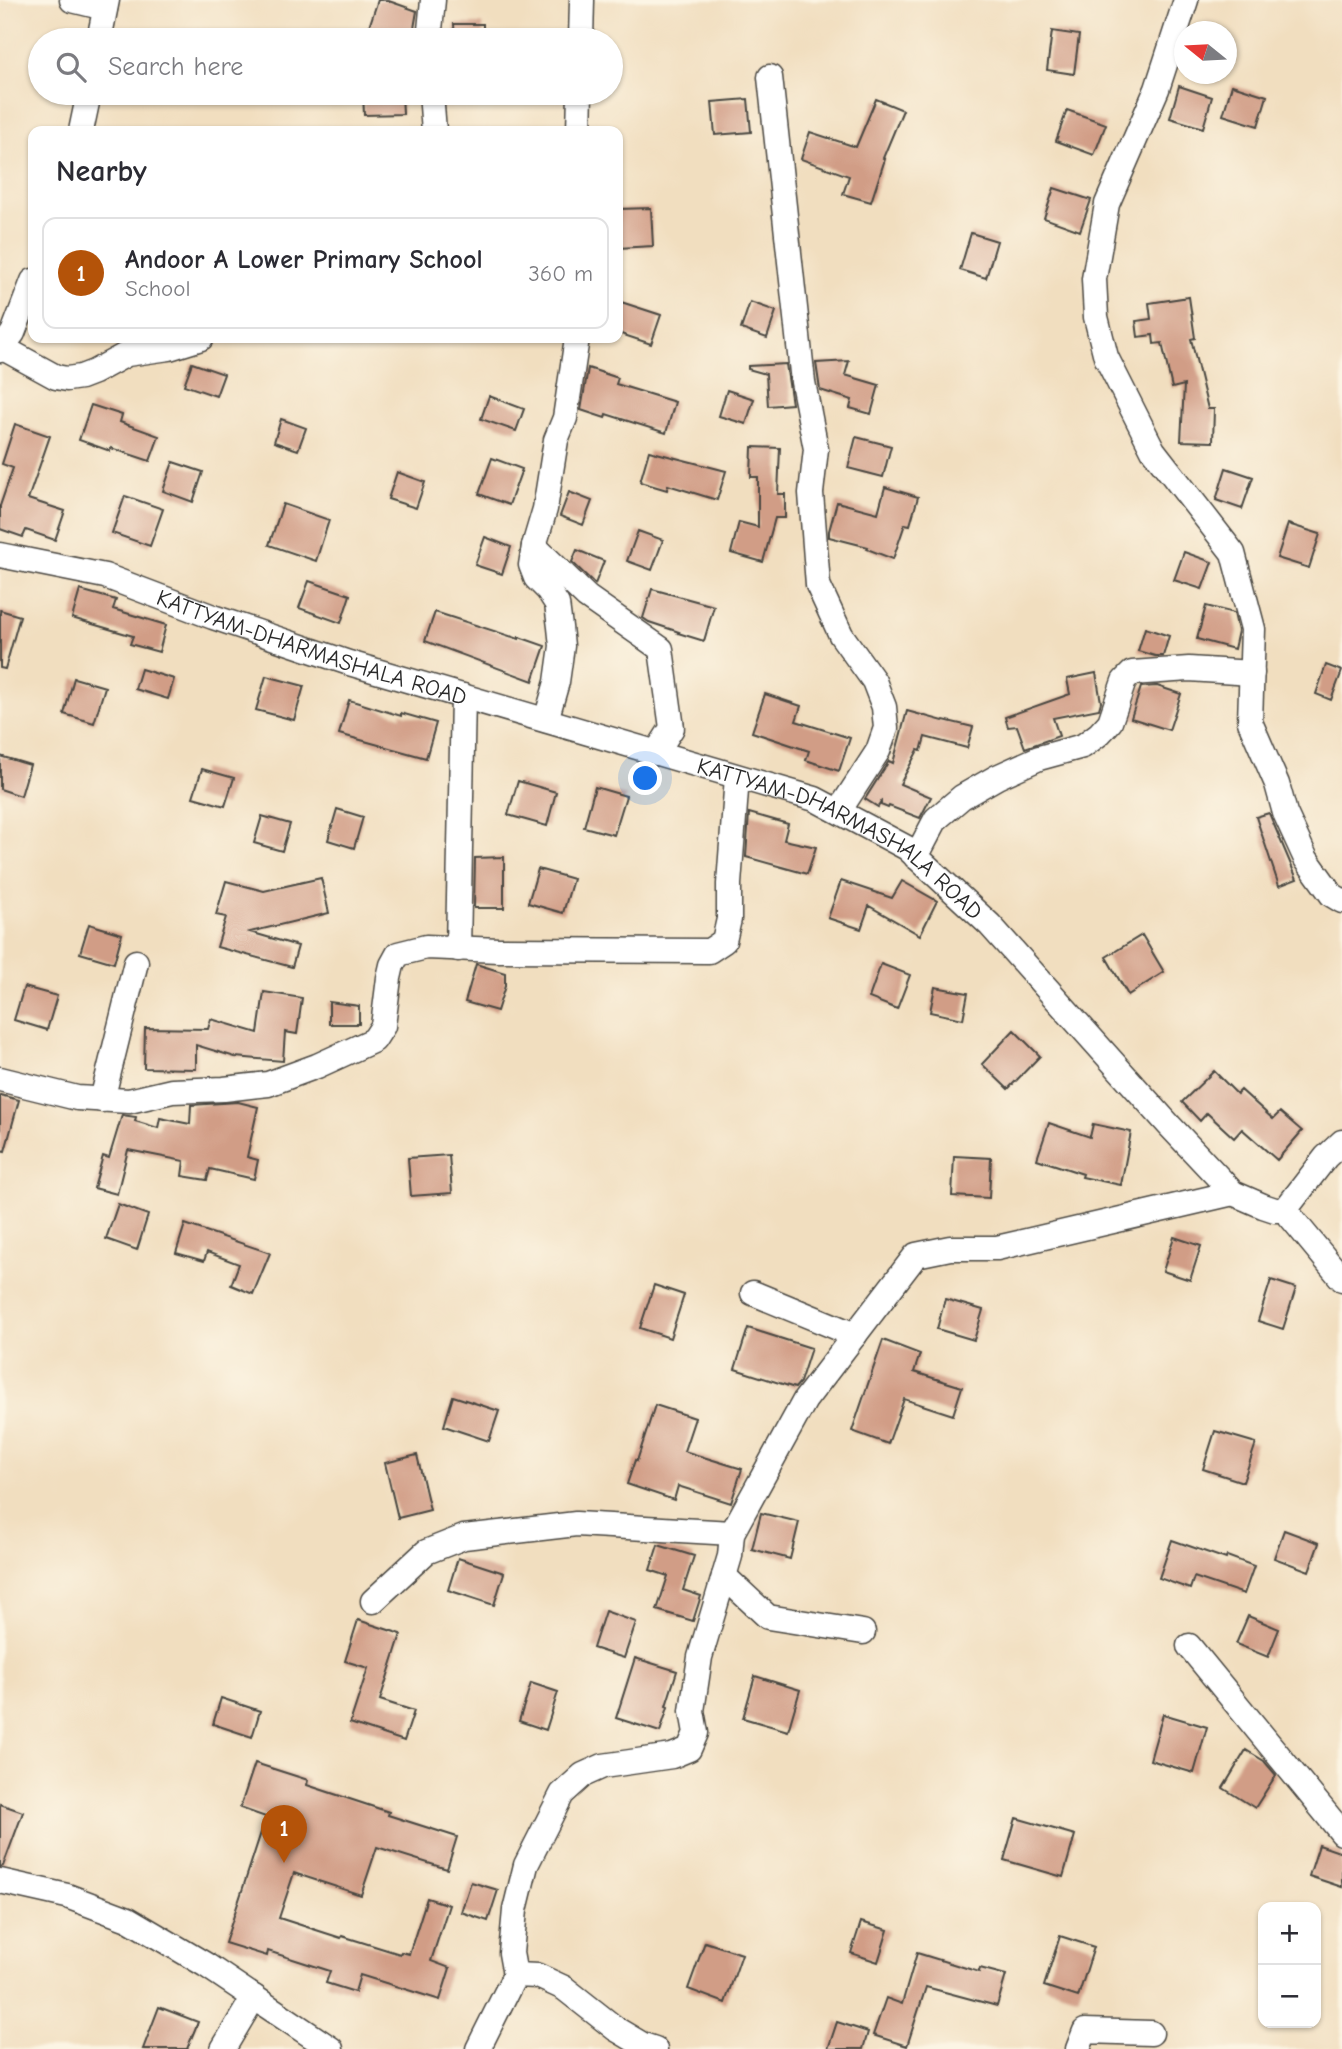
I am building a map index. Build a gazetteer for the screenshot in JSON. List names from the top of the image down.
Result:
{
  "streets": {
    "street": ["KATTYAM-DHARMASHALA ROAD"]
  },
  "north": "left",
  "page": {
    "search": "Search here",
    "heading": "Nearby",
    "list": [
      {
        "mark": "1",
        "name": "Andoor A Lower Primary School",
        "note": "School",
        "value": "360 m"
      }
    ],
    "pins": "1",
    "map_buttons": ["+", "−"]
  }
}
